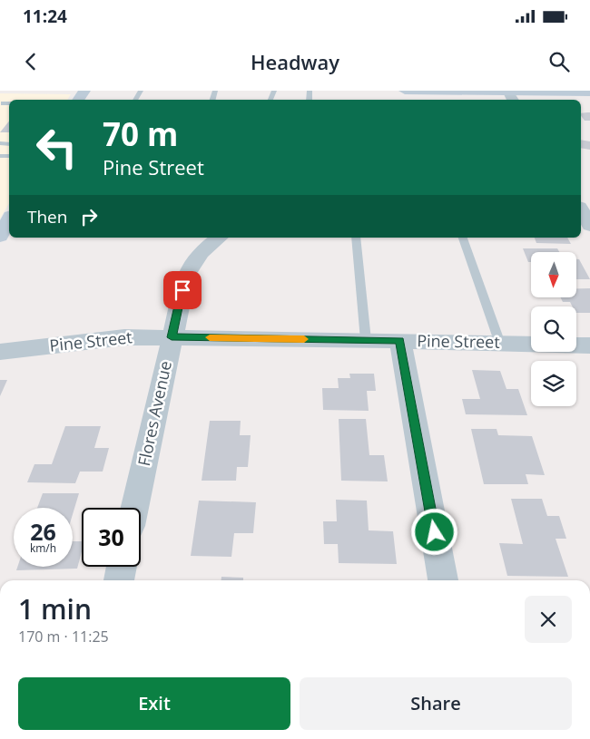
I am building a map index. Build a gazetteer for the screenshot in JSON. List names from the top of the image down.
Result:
{
  "streets": {
    "street": ["Pine Street", "Flores Avenue"]
  },
  "crossings": [
    ["Pine Street", "Flores Avenue"]
  ],
  "north": "bottom",
  "page": {
    "status": "11:24",
    "header": "Headway",
    "turn": ["70 m", "Pine Street"],
    "then": "Then",
    "speed": "26 km/h",
    "limit": "30",
    "heading": ["1 min", "170 m · 11:25"],
    "buttons": ["Exit", "Share"]
  }
}
